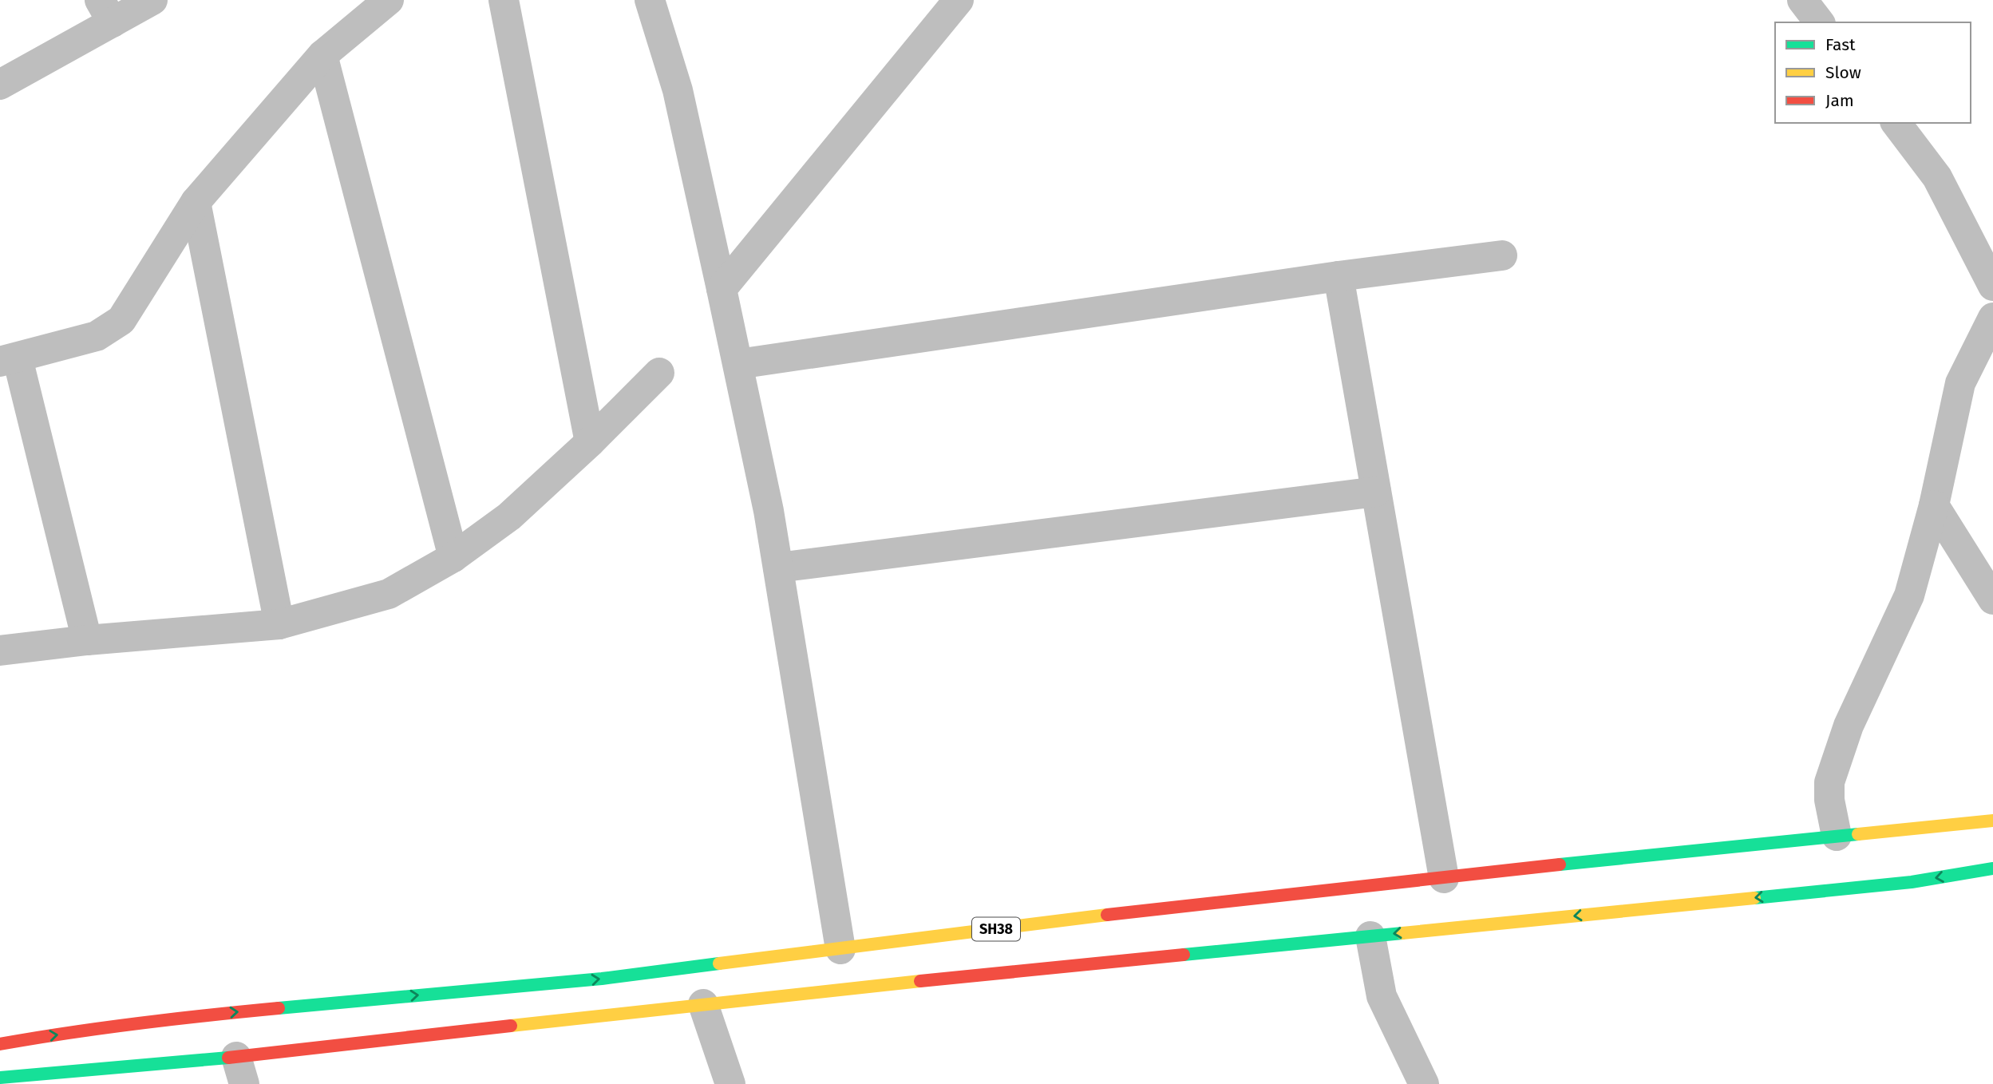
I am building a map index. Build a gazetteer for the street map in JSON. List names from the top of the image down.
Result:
{
  "streets": {
    "main road": ["SH38"]
  },
  "legend": ["Fast", "Slow", "Jam"]
}
